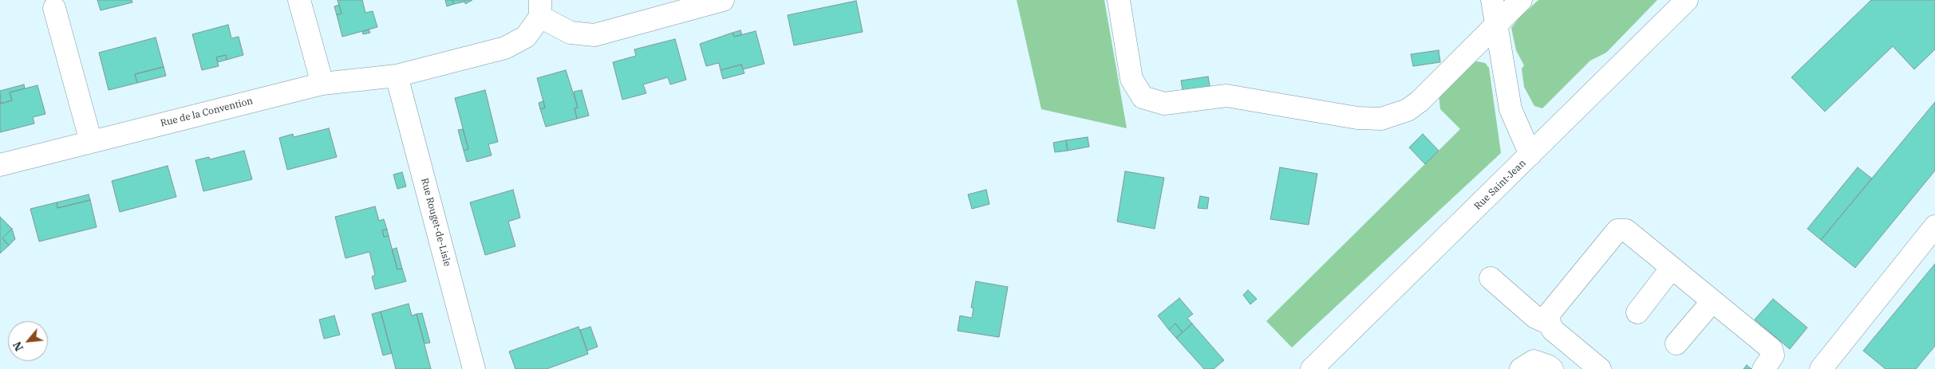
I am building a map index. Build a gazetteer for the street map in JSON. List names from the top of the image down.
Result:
{
  "streets": {
    "street": ["Rue de la Convention", "Rue Saint-Jean", "Rue Rouget-de-Lisle"]
  },
  "crossings": [
    ["Rue de la Convention", "Rue Rouget-de-Lisle"]
  ],
  "north": "bottom left"
}
